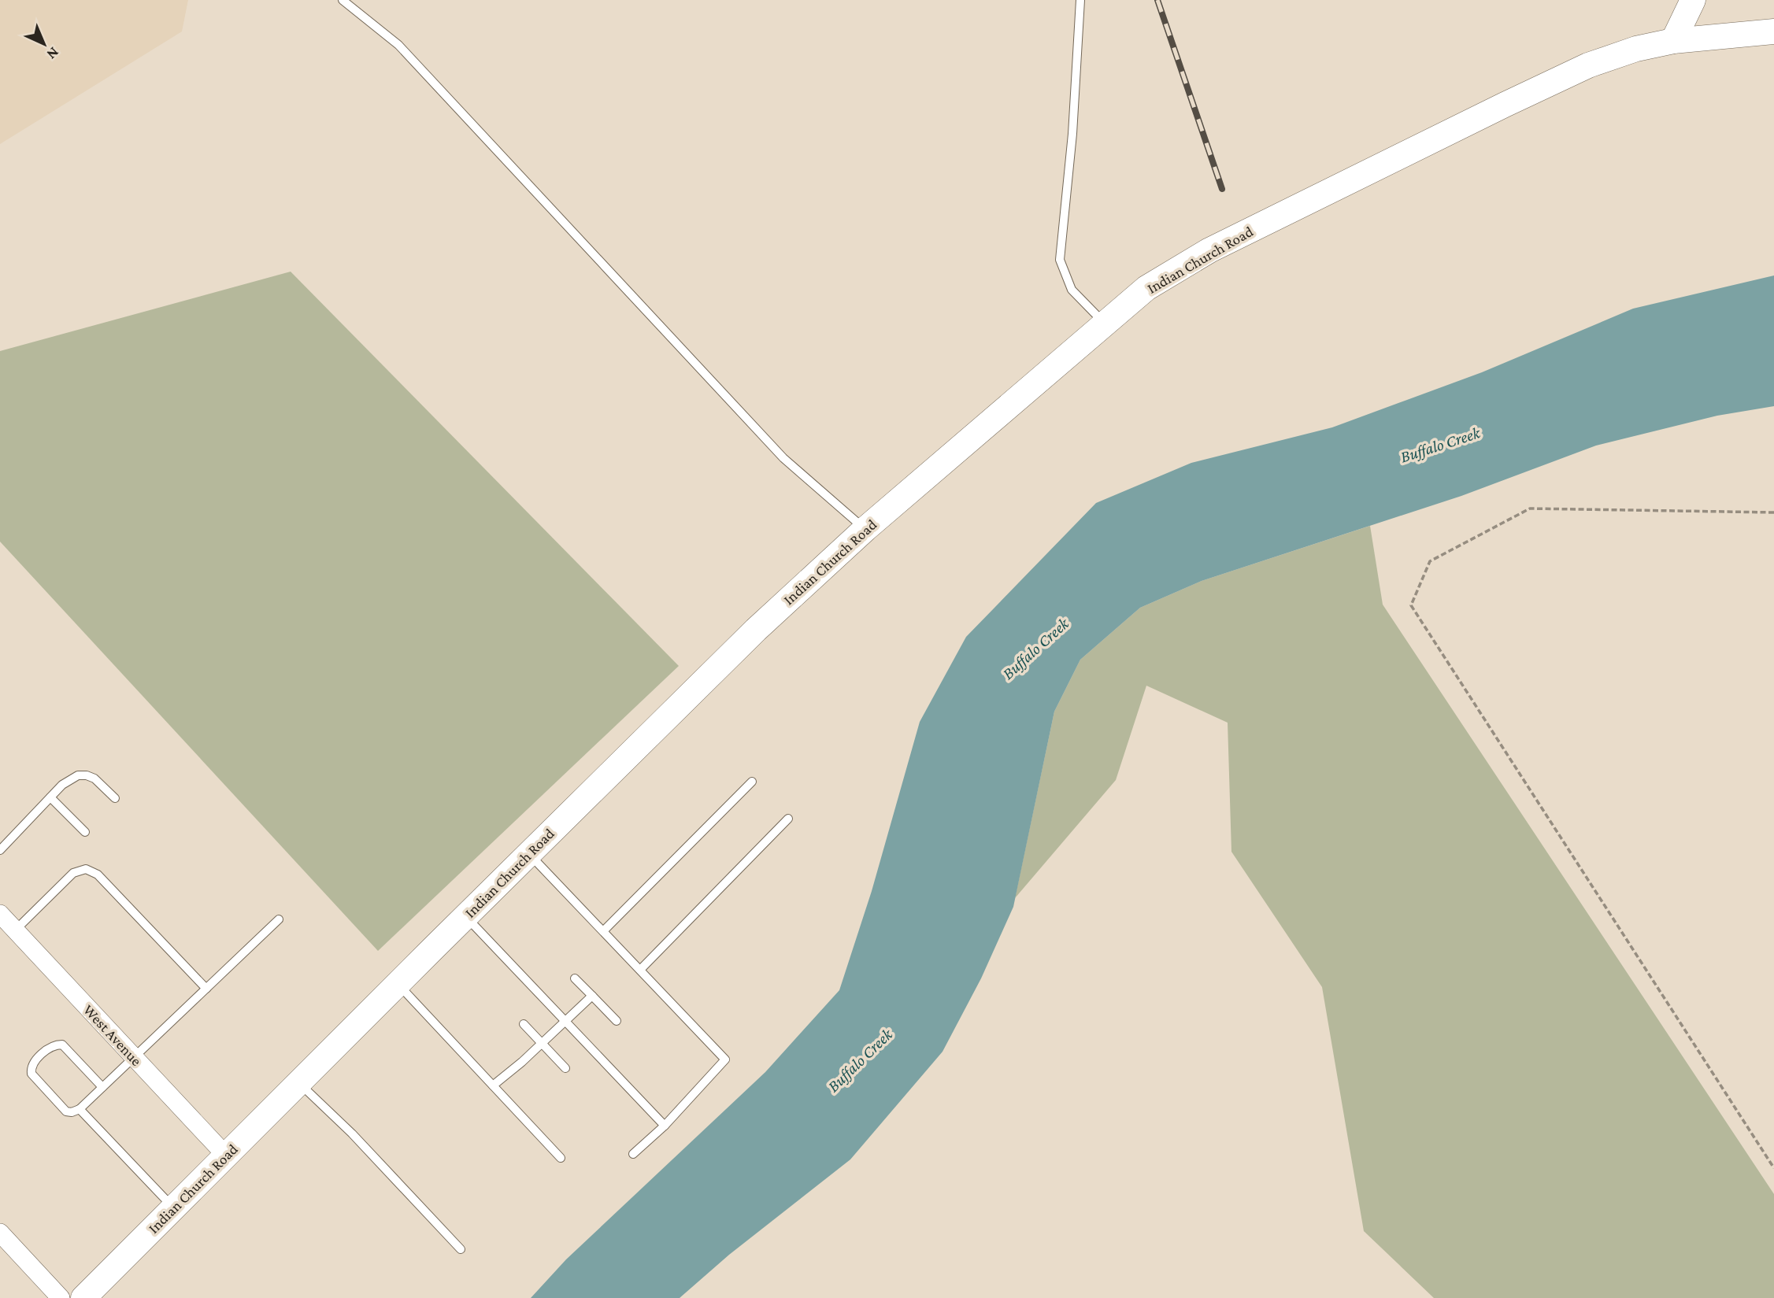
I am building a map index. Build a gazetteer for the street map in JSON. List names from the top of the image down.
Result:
{
  "streets": {
    "street": ["Indian Church Road", "West Avenue"]
  },
  "crossings": [
    ["Indian Church Road", "West Avenue"]
  ],
  "water": ["Buffalo Creek"],
  "north": "bottom right"
}
